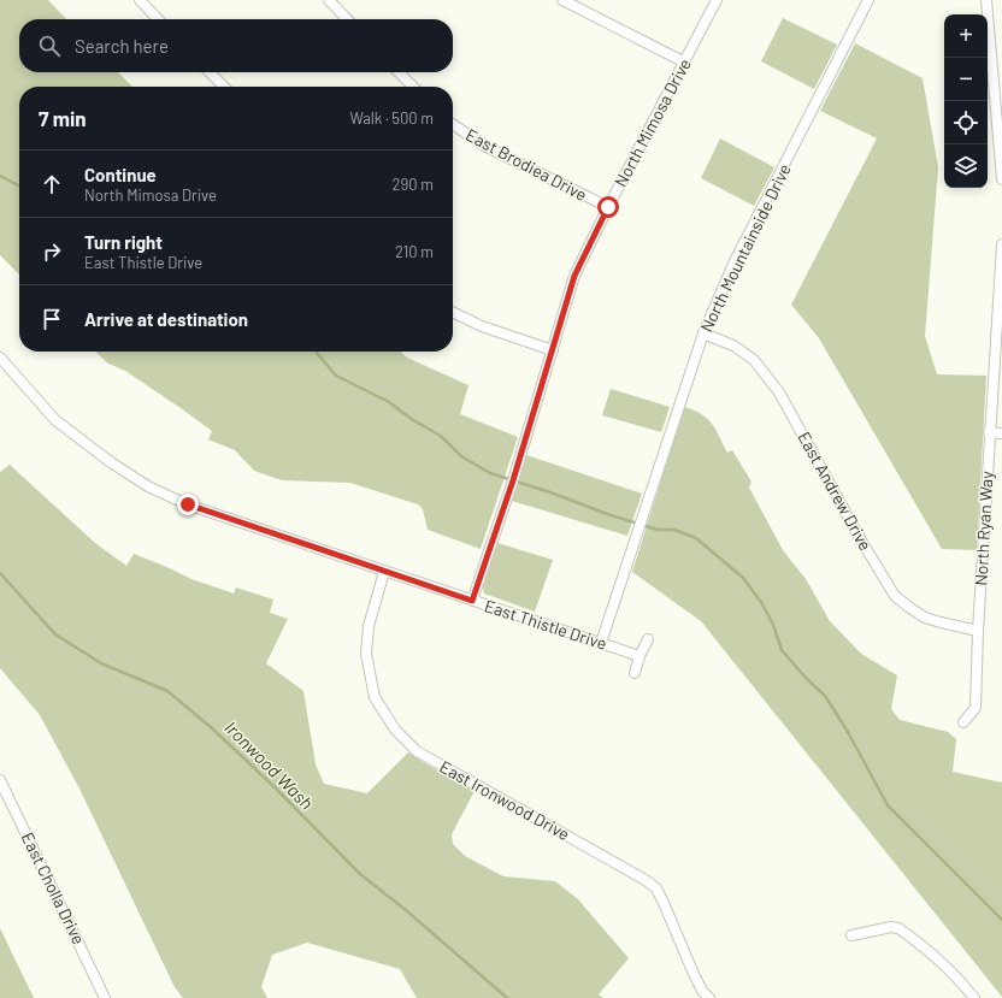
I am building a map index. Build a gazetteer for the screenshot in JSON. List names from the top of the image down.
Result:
{
  "streets": {
    "street": [
      "North Mimosa Drive",
      "East Brodiea Drive",
      "North Mountainside Drive",
      "East Andrew Drive",
      "North Ryan Way",
      "East Thistle Drive",
      "East Ironwood Drive",
      "East Cholla Drive"
    ]
  },
  "crossings": [
    ["North Mimosa Drive", "East Brodiea Drive"],
    ["North Mimosa Drive", "East Thistle Drive"],
    ["North Mountainside Drive", "East Andrew Drive"],
    ["North Mountainside Drive", "East Thistle Drive"],
    ["East Andrew Drive", "North Ryan Way"],
    ["East Thistle Drive", "East Ironwood Drive"]
  ],
  "water": ["Ironwood Wash"],
  "page": {
    "map_buttons": ["+", "−"],
    "search": "Search here",
    "heading": ["7 min", "Walk · 500 m"],
    "list": [
      ["Continue", "North Mimosa Drive", "290 m"],
      ["Turn right", "East Thistle Drive", "210 m"],
      "Arrive at destination"
    ]
  }
}
